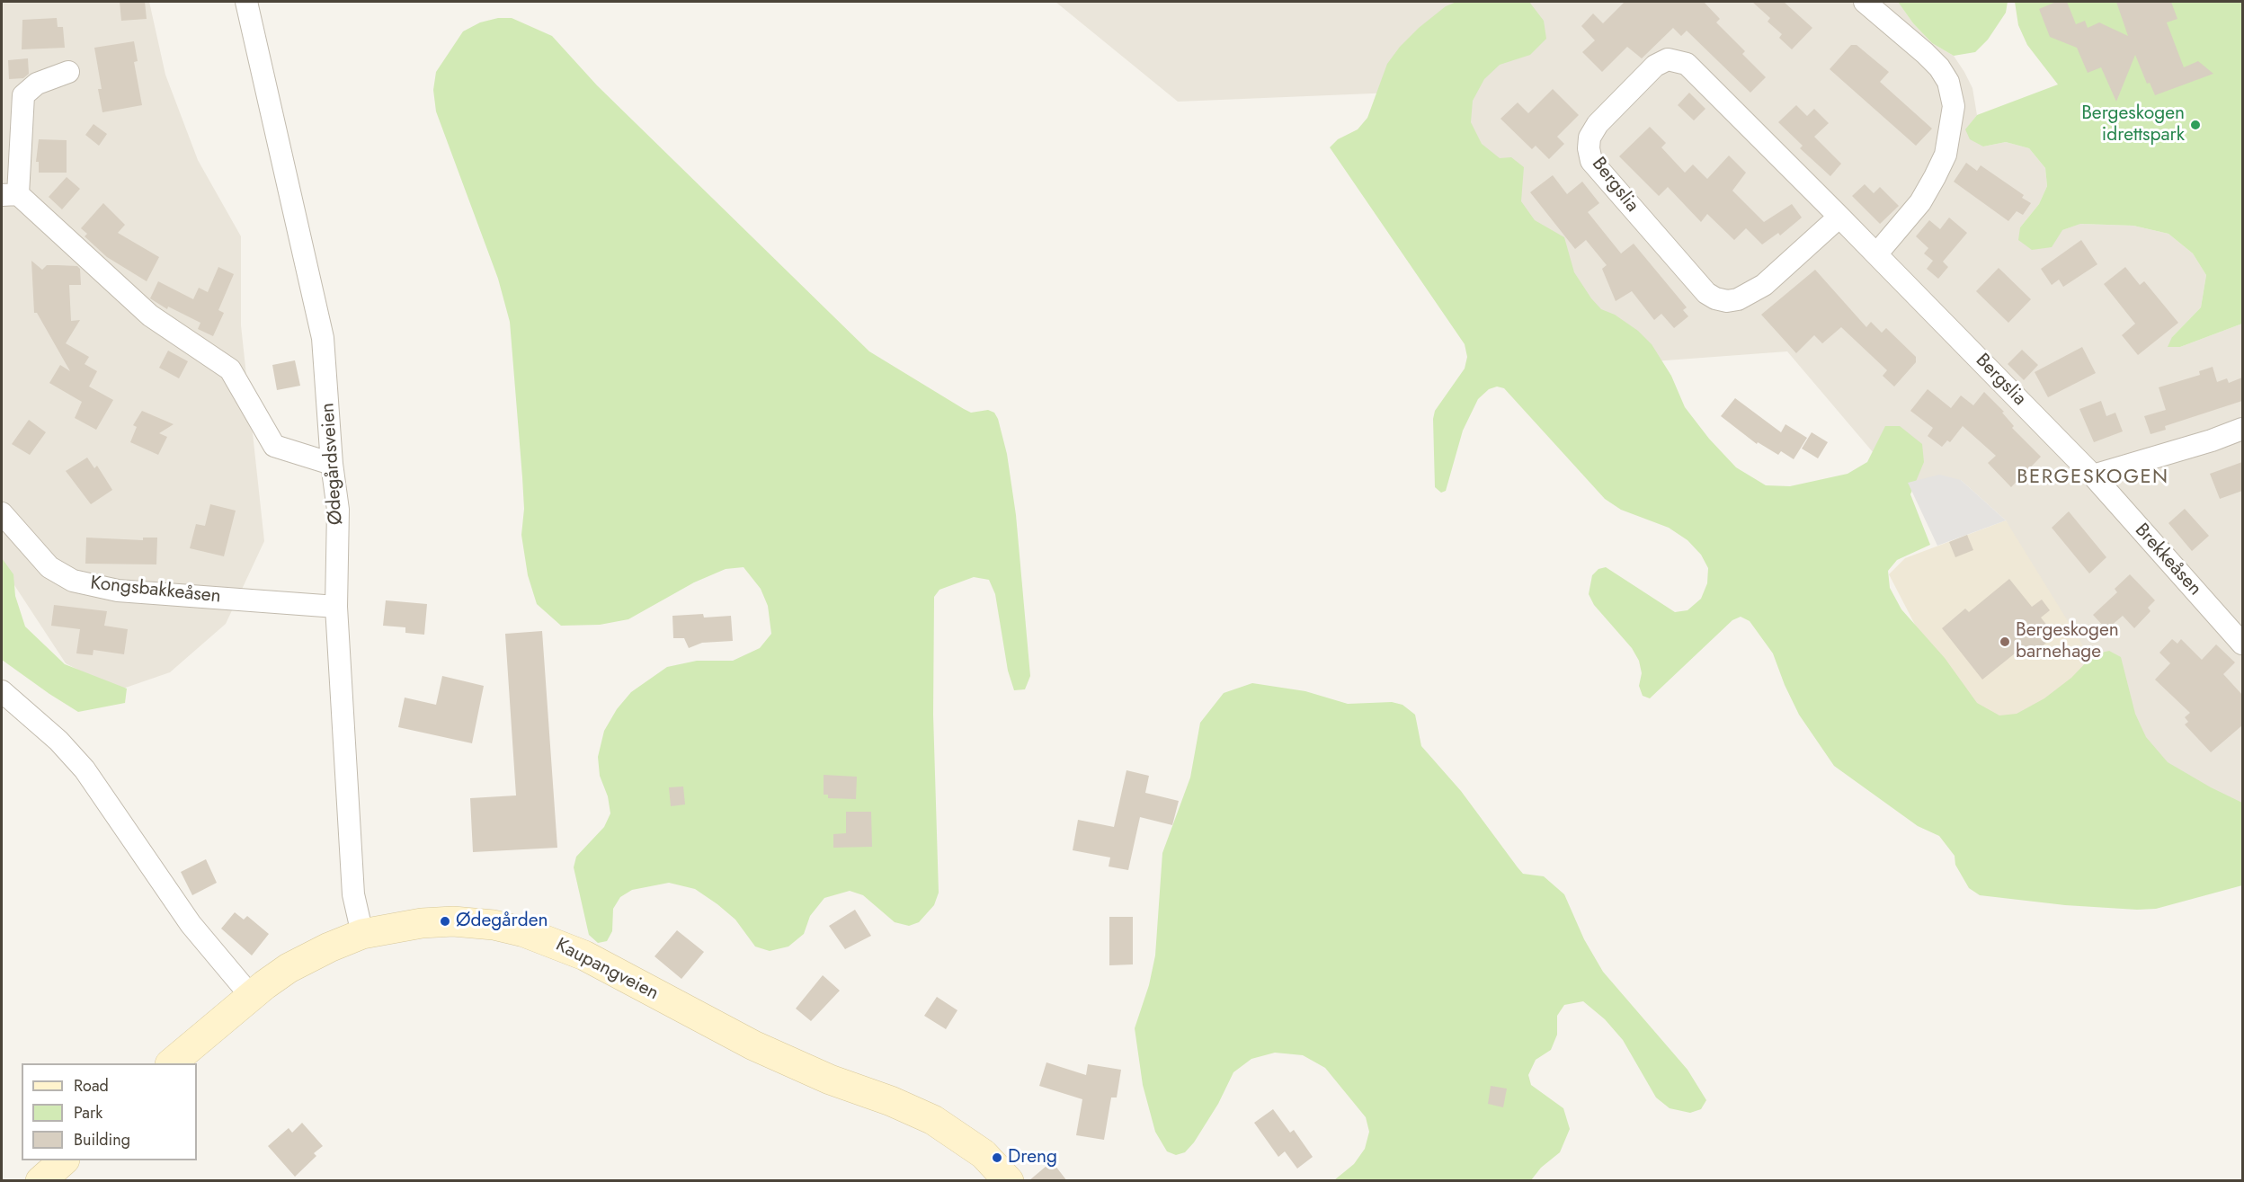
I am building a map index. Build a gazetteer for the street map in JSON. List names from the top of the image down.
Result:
{
  "streets": {
    "main road": ["Kaupangveien"],
    "street": [
      "Bergslia",
      "Ødegårdsveien",
      "Brekkeåsen",
      "Kongsbakkeåsen"
    ]
  },
  "crossings": [
    ["Bergslia", "Brekkeåsen"],
    ["Ødegårdsveien", "Kongsbakkeåsen"],
    ["Ødegårdsveien", "Kaupangveien"]
  ],
  "districts": ["BERGESKOGEN"],
  "places": [
    "Bergeskogen idrettspark",
    "Bergeskogen barnehage",
    "Ødegården",
    "Dreng"
  ],
  "legend": ["Road", "Park", "Building"]
}
